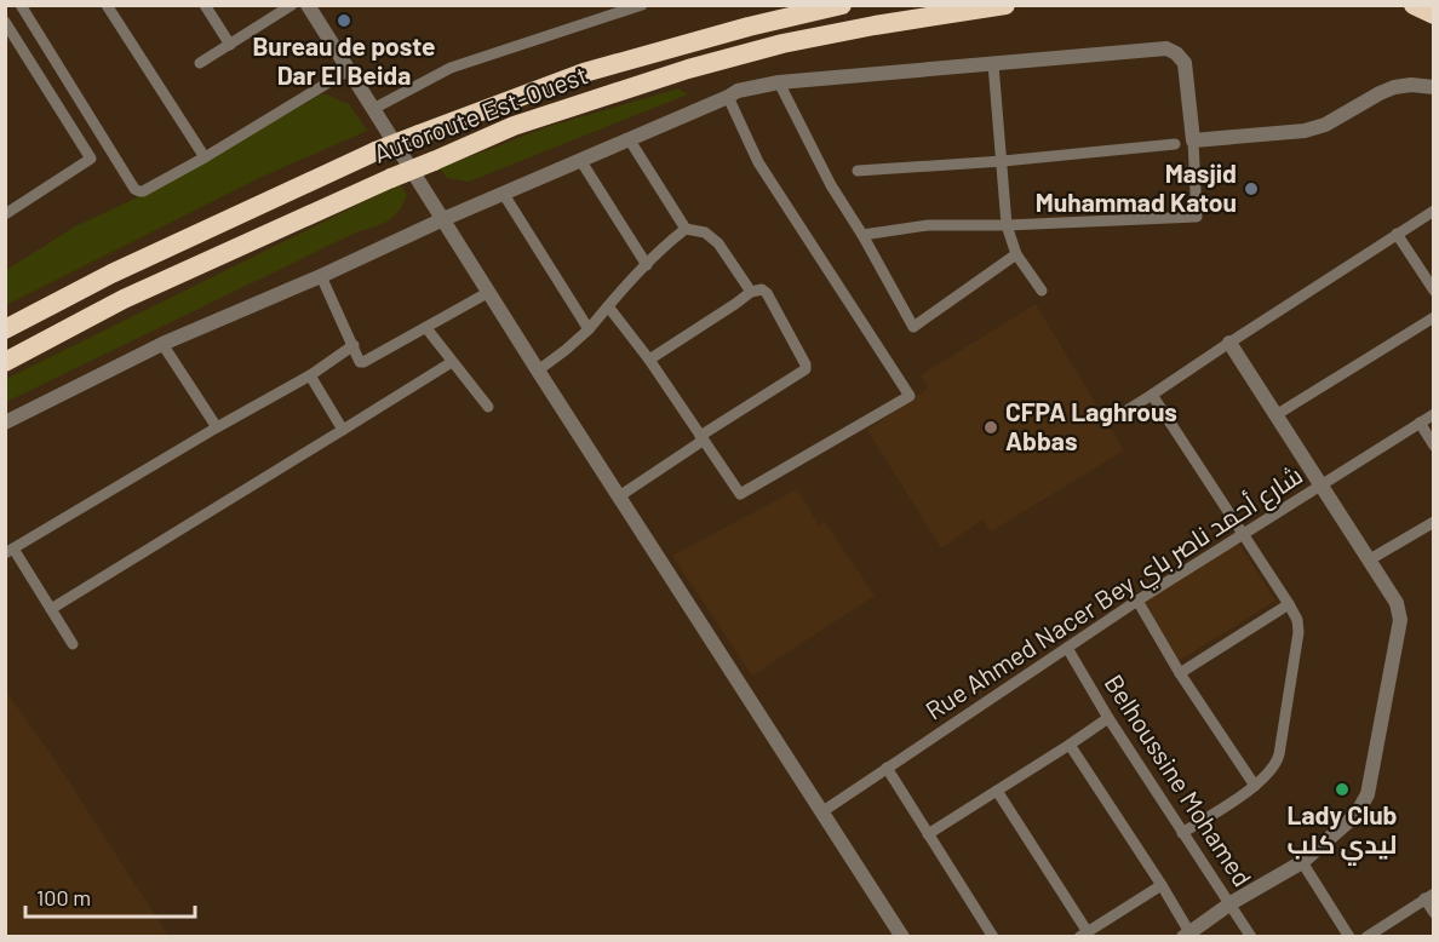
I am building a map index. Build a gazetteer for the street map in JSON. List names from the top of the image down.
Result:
{
  "streets": {
    "highway": ["Autoroute Est-Ouest"],
    "street": ["Rue Ahmed Nacer Bey شارع أحمد ناصر باي", "Belhoussine Mohamed"]
  },
  "crossings": [
    ["Rue Ahmed Nacer Bey شارع أحمد ناصر باي", "Belhoussine Mohamed"]
  ],
  "places": [
    "Bureau de poste Dar El Beida",
    "Masjid Muhammad Katou",
    "CFPA Laghrous Abbas",
    "Lady Club ليدي كلب"
  ],
  "scale_bar": "100 m"
}
